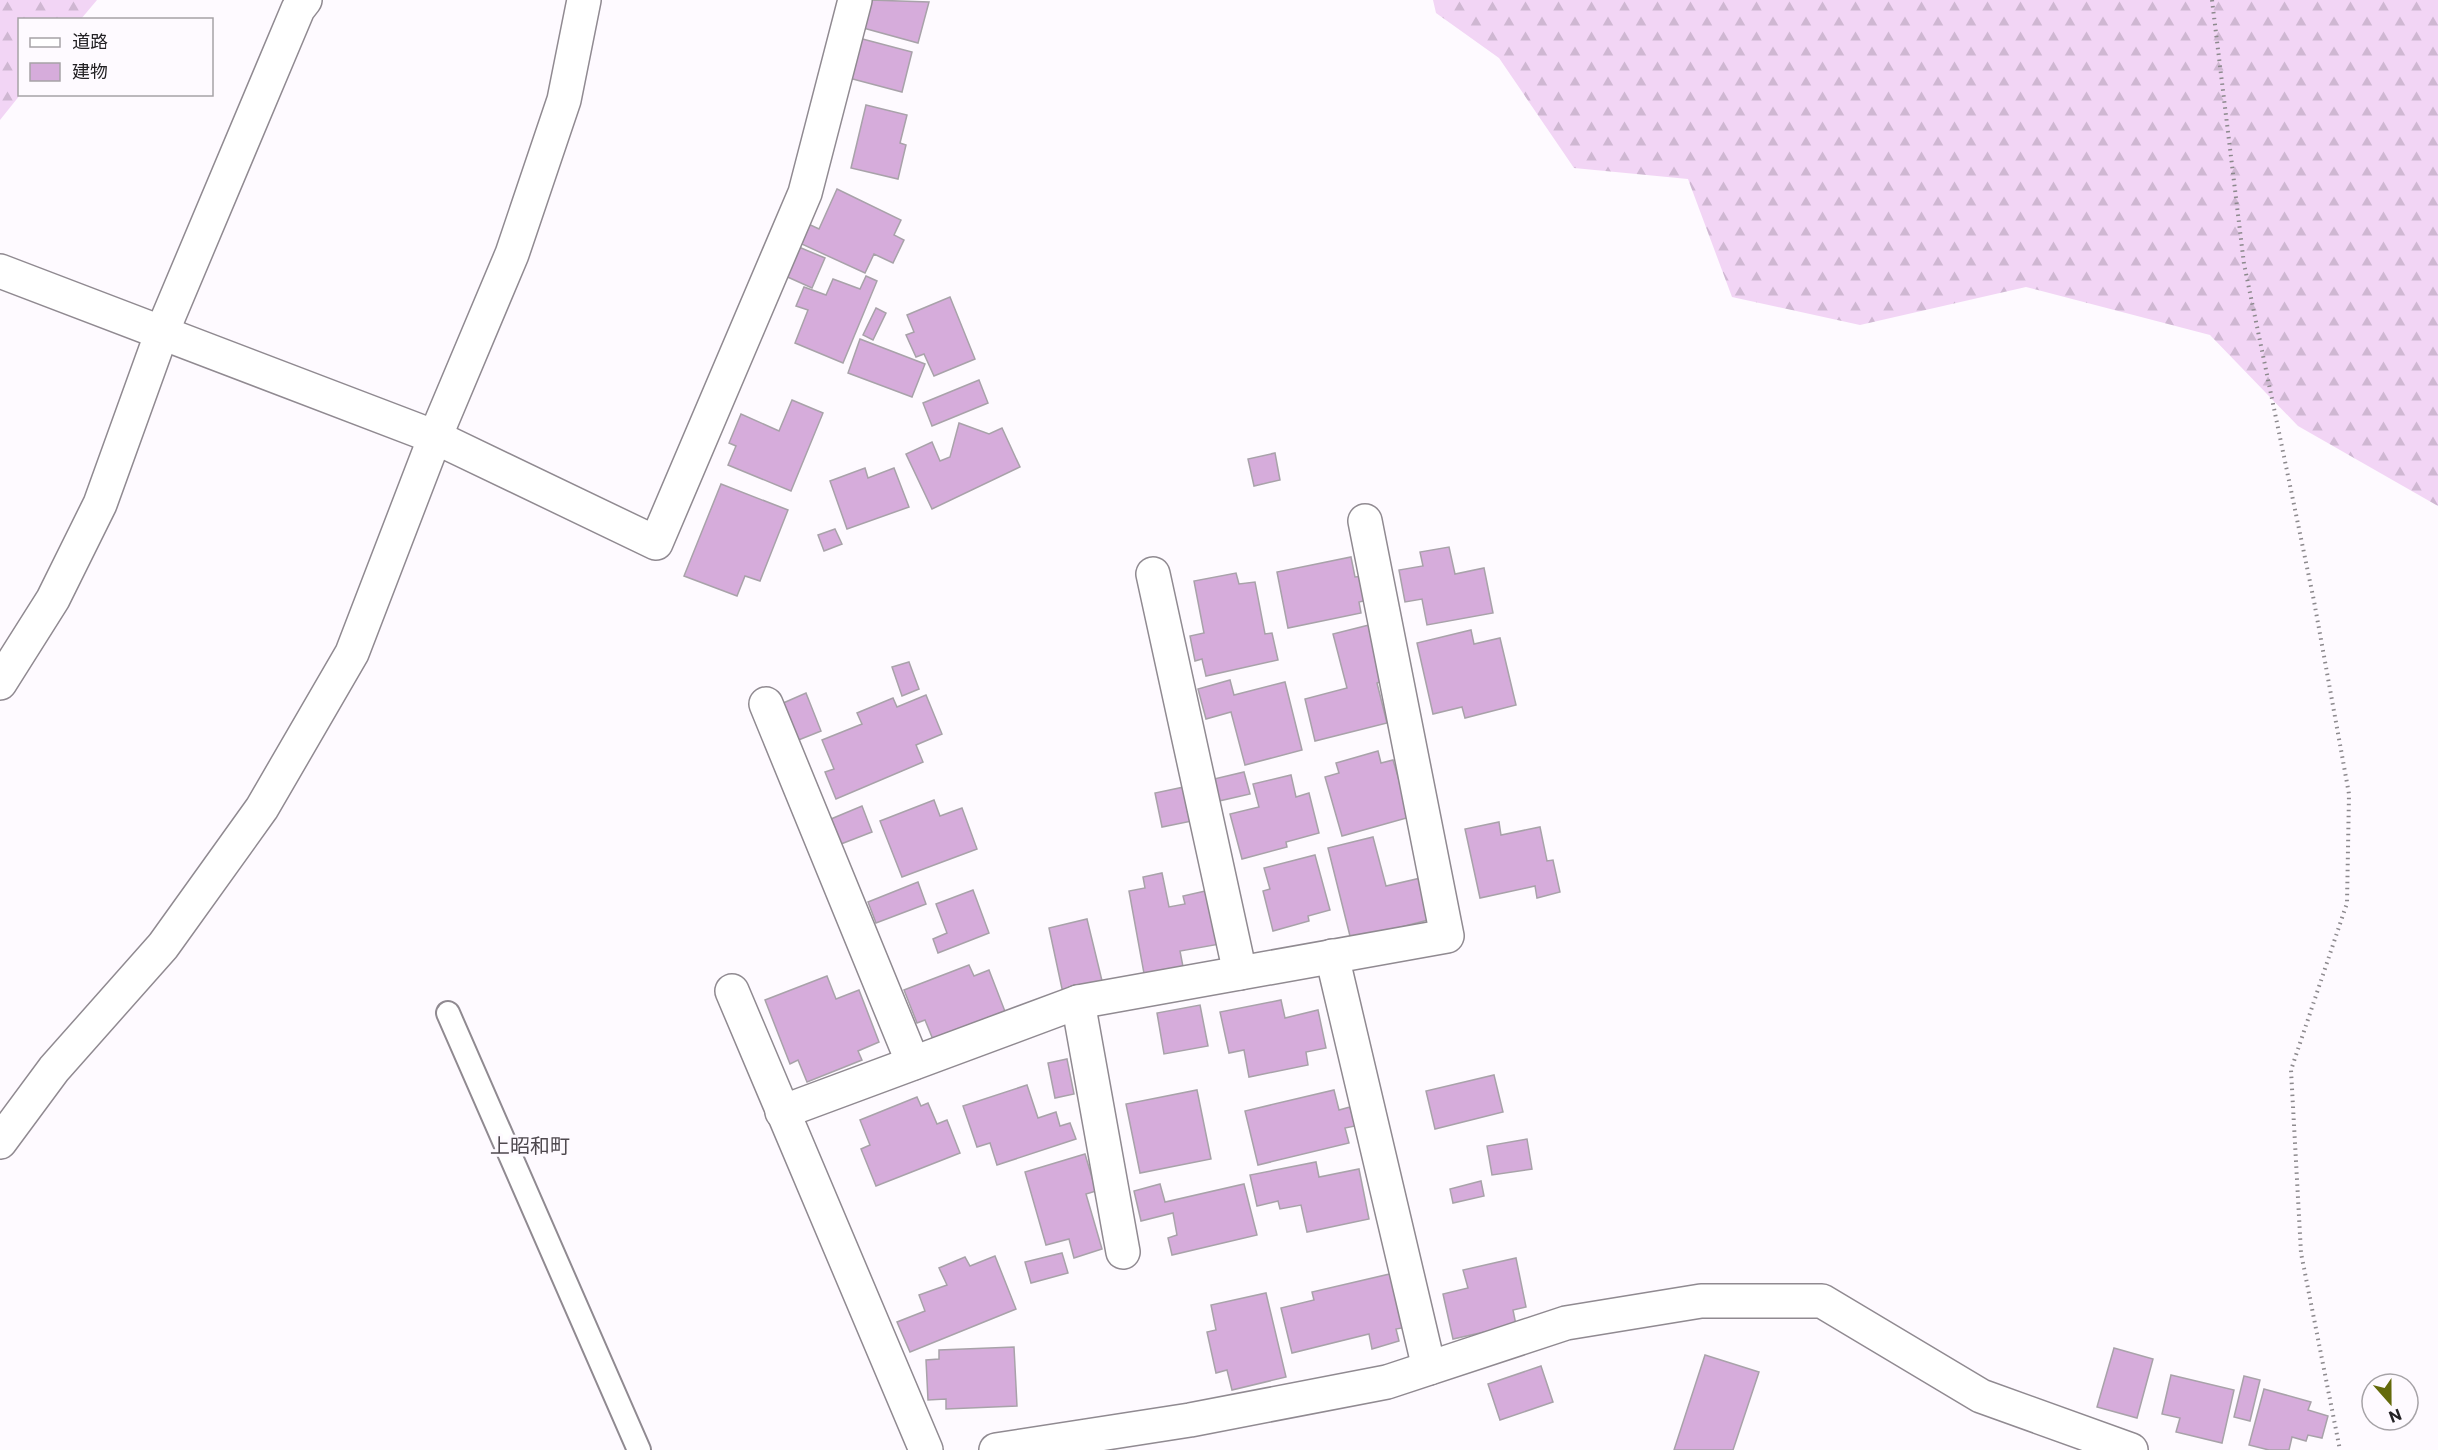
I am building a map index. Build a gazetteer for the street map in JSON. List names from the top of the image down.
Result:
{
  "districts": ["上昭和町"],
  "legend": ["道路", "建物"],
  "north": "bottom"
}
